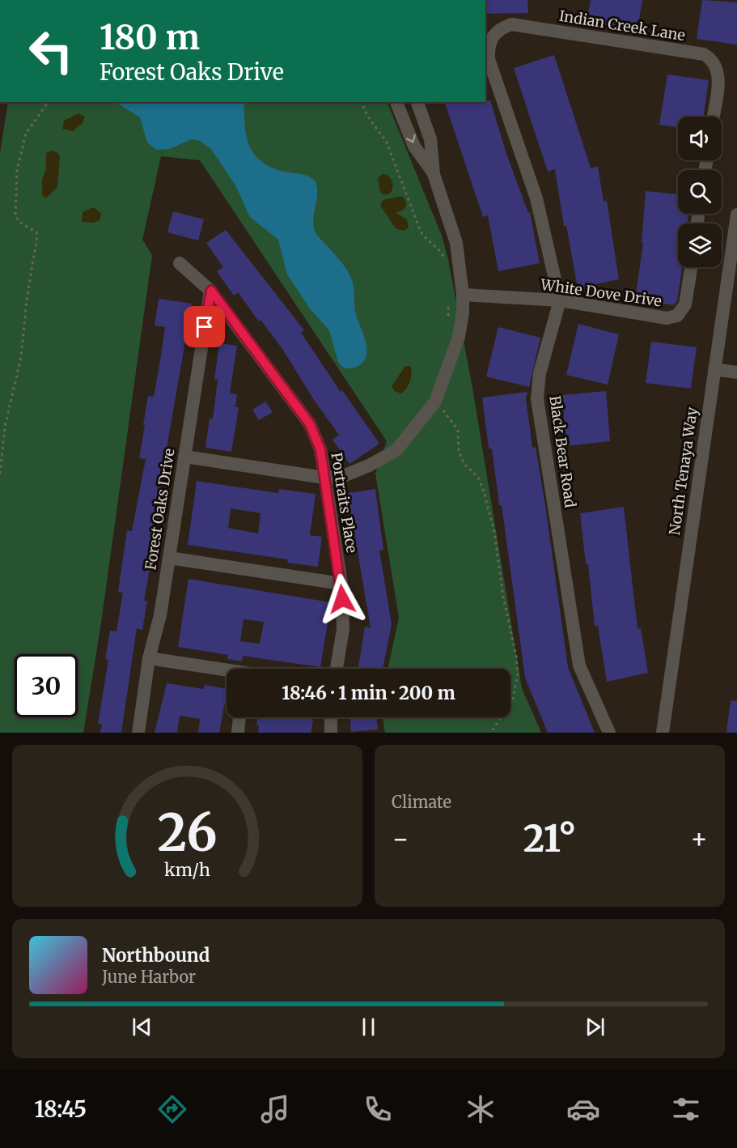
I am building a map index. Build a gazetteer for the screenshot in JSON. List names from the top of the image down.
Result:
{
  "streets": {
    "street": [
      "Indian Creek Lane",
      "White Dove Drive",
      "Black Bear Road",
      "North Tenaya Way",
      "Portraits Place",
      "Forest Oaks Drive"
    ]
  },
  "crossings": [
    ["Indian Creek Lane", "Black Bear Road"],
    ["White Dove Drive", "Black Bear Road"],
    ["Portraits Place", "Forest Oaks Drive"]
  ],
  "page": {
    "turn": ["180 m", "Forest Oaks Drive"],
    "limit": "30",
    "trip": "18:46 · 1 min · 200 m",
    "tile": "Climate",
    "heat": ["−", "21°", "+"],
    "song": ["Northbound", "June Harbor"],
    "tabs": "18:45",
    "gauge": ["26", "km/h"]
  }
}
